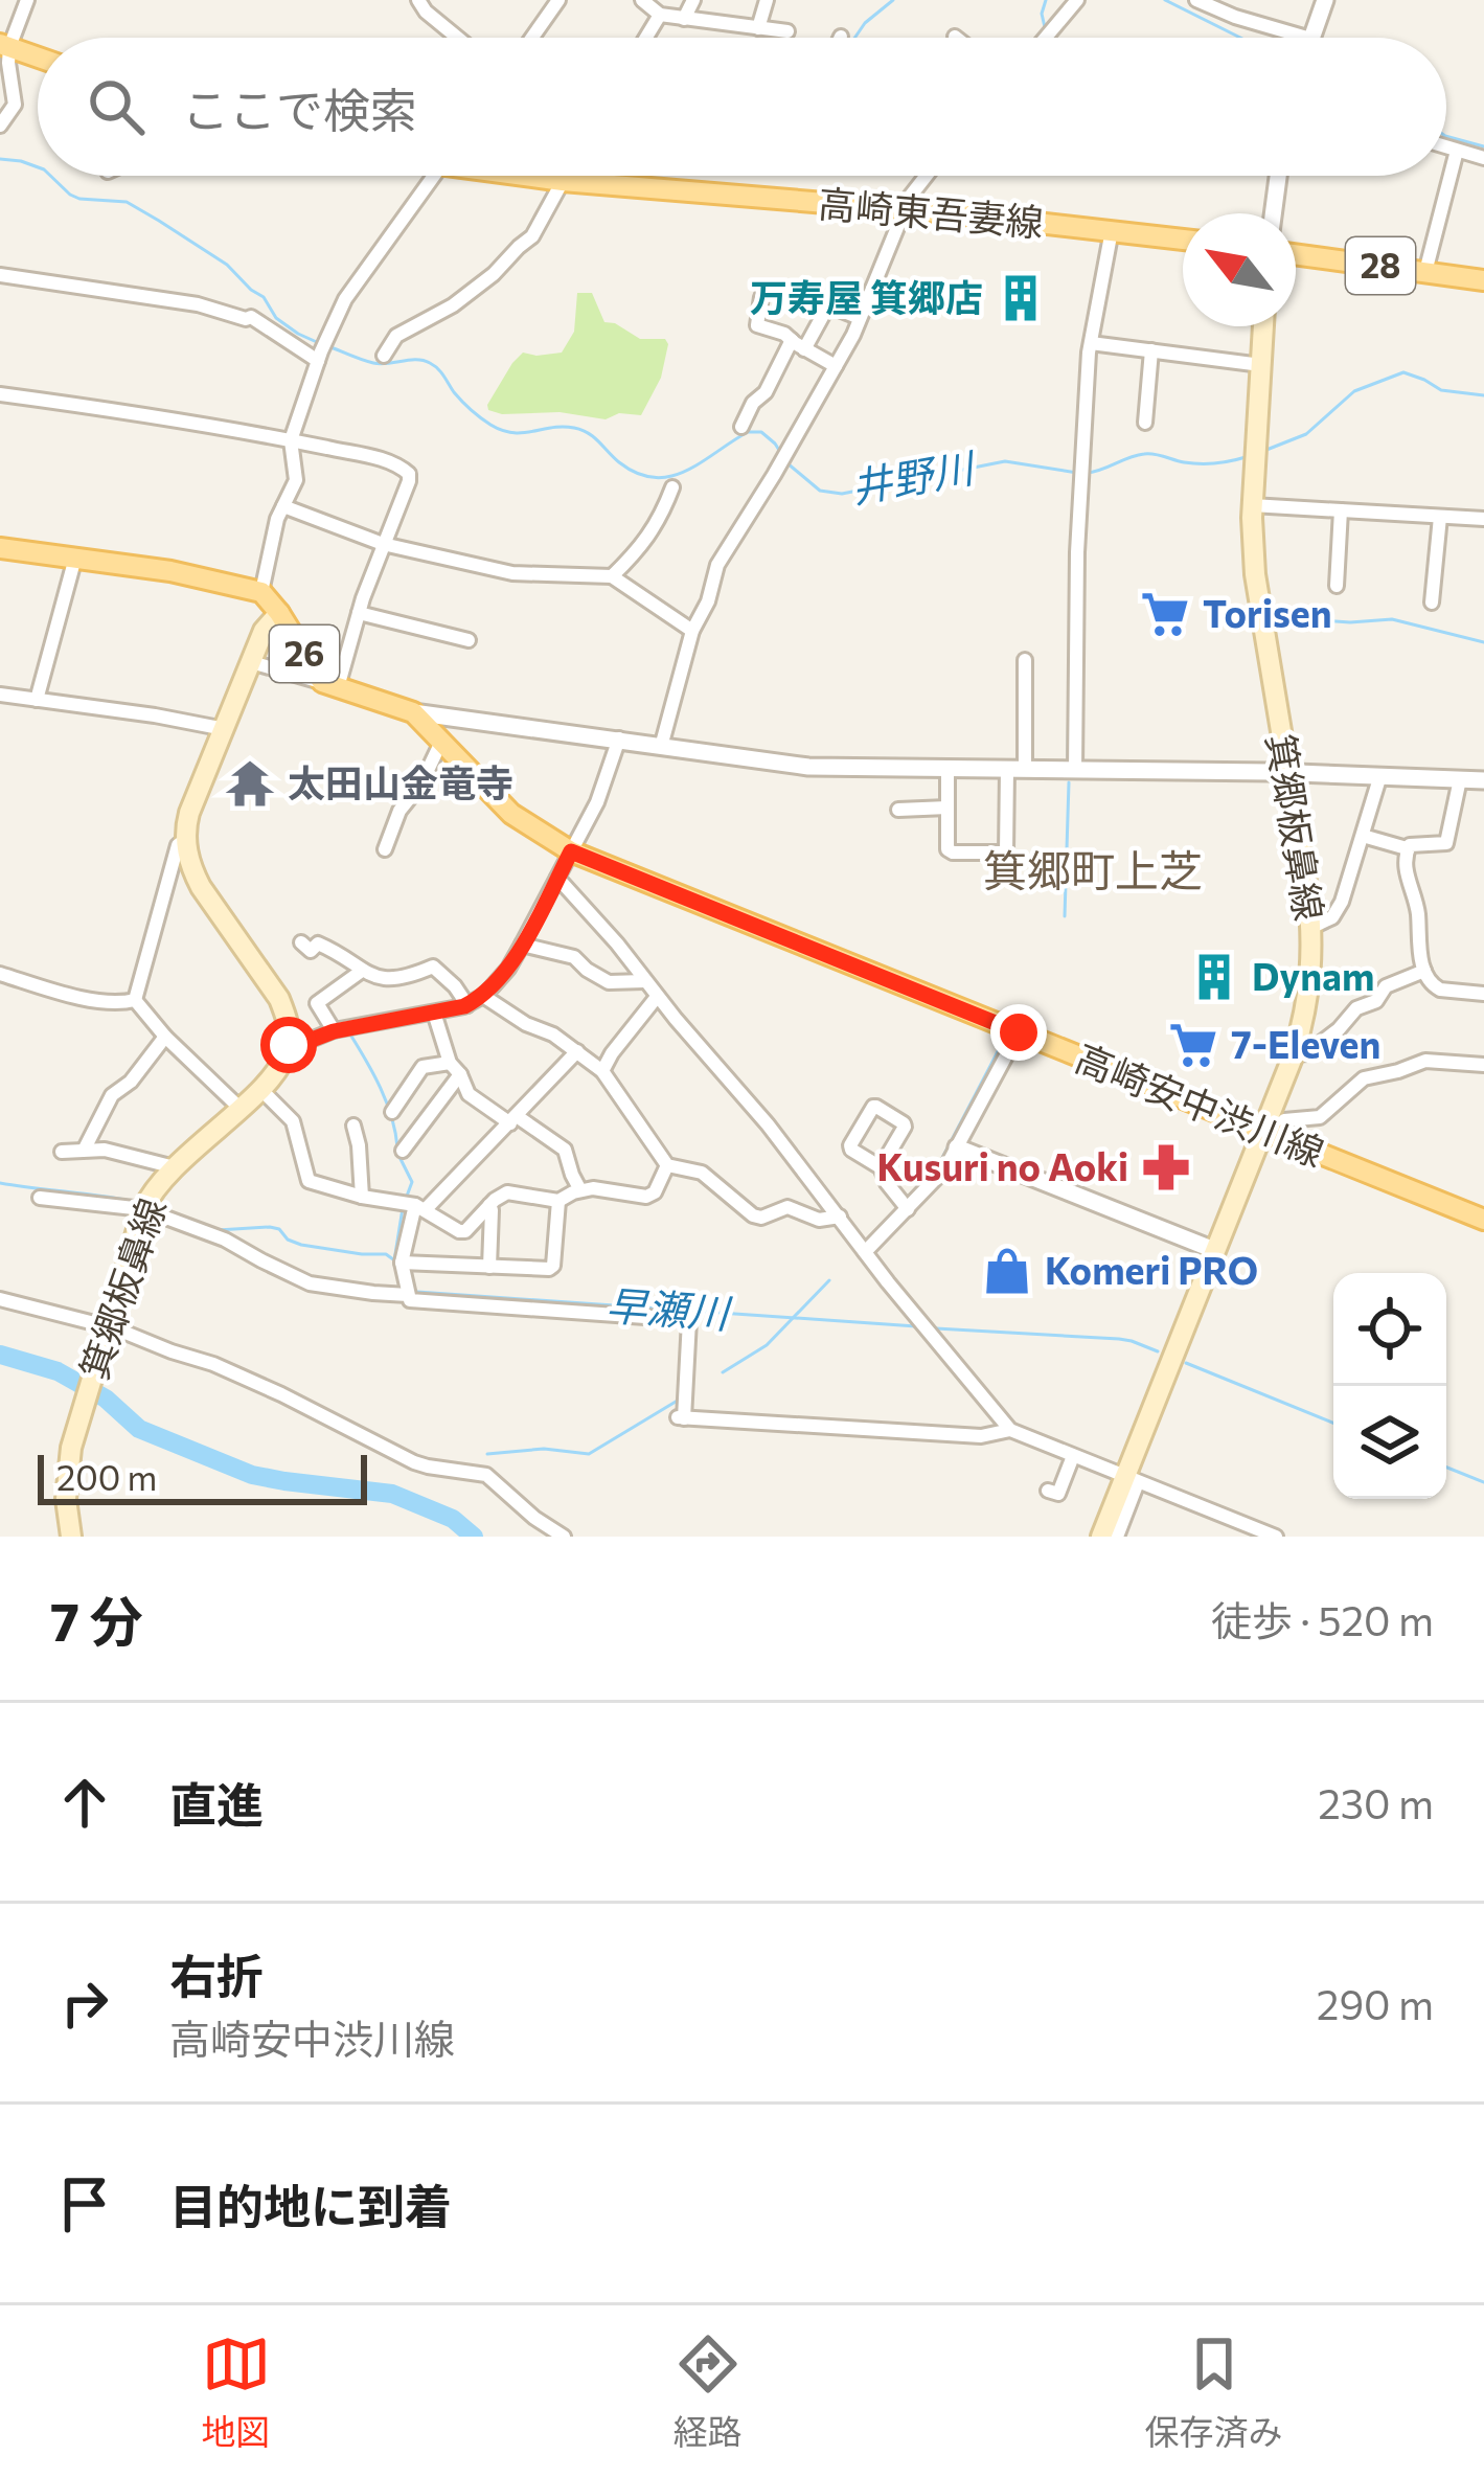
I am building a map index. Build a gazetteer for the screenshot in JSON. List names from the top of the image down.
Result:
{
  "streets": {
    "main road": [
      "高崎東吾妻線",
      "28",
      "26",
      "箕郷板鼻線",
      "高崎安中渋川線"
    ]
  },
  "crossings": [
    ["26", "高崎安中渋川線"],
    ["箕郷板鼻線", "高崎安中渋川線"]
  ],
  "districts": ["箕郷町上芝"],
  "water": ["井野川", "早瀬川"],
  "places": {
    "building": ["万寿屋 箕郷店", "Dynam"],
    "supermarket": ["Torisen", "7-Eleven"],
    "temple": ["太田山金竜寺"],
    "pharmacy": ["Kusuri no Aoki"],
    "shop": ["Komeri PRO"]
  },
  "scale_bar": "200 m",
  "north": "top left",
  "page": {
    "search": "ここで検索",
    "scale": "200 m",
    "heading": ["7 分", "徒歩 · 520 m"],
    "list": [
      ["直進", "230 m"],
      ["右折", "高崎安中渋川線", "290 m"],
      "目的地に到着"
    ],
    "nav": ["地図", "経路", "保存済み"]
  }
}
